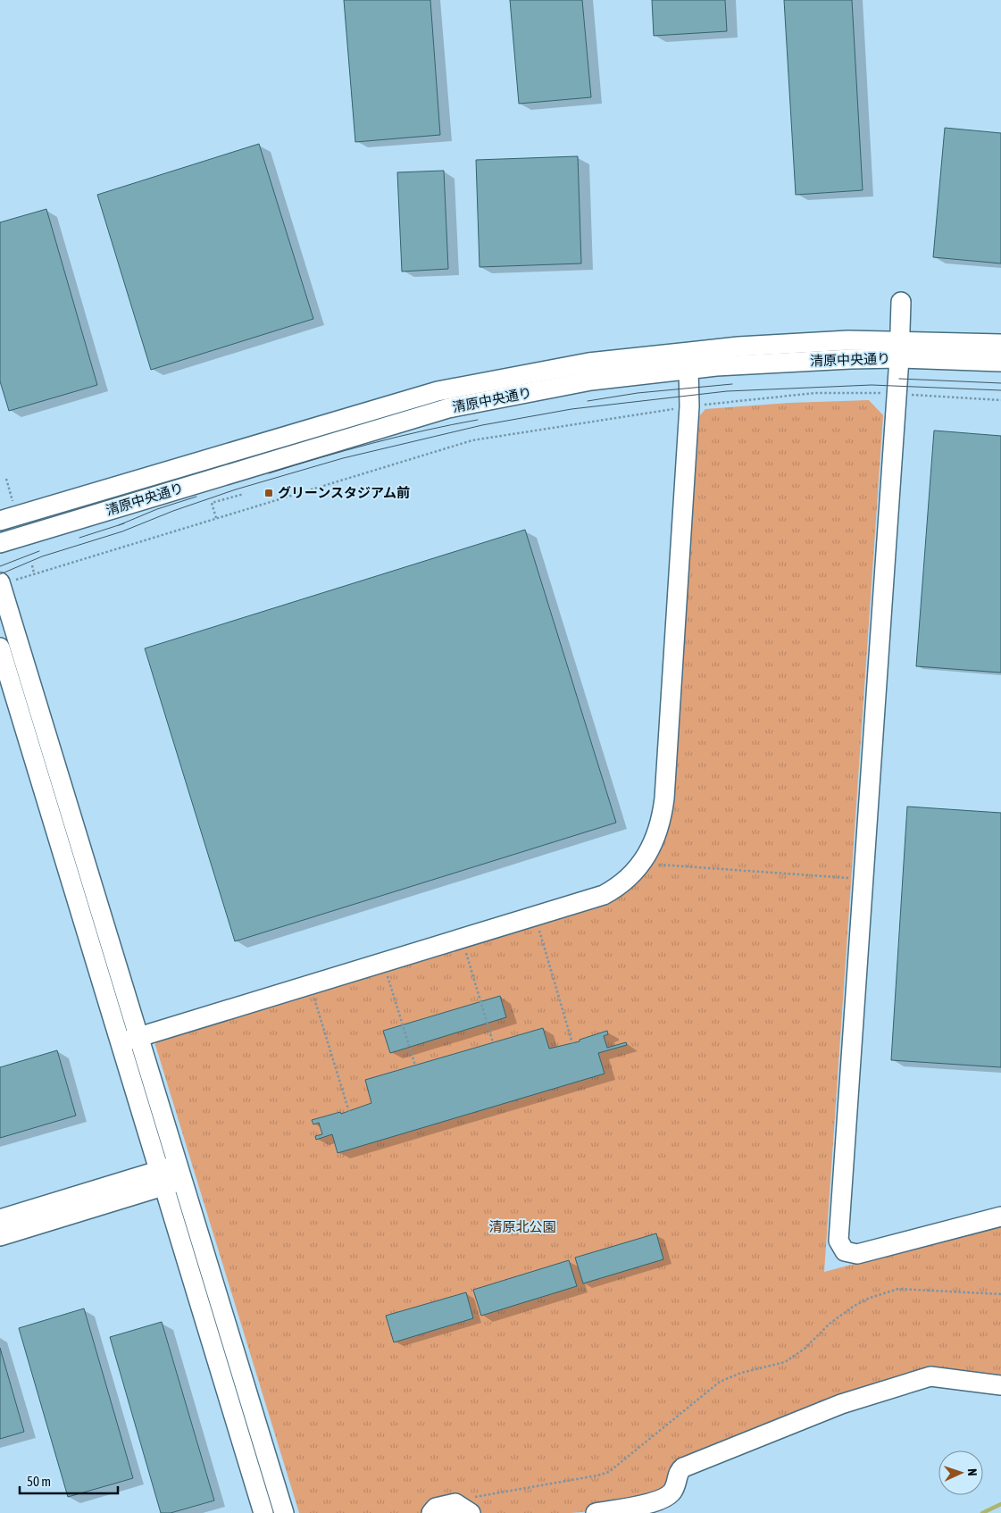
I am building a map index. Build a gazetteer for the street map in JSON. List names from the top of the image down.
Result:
{
  "streets": {
    "street": ["清原中央通り"]
  },
  "parks": ["清原北公園"],
  "places": {
    "transit": ["グリーンスタジアム前"]
  },
  "scale_bar": "50 m",
  "north": "right"
}
